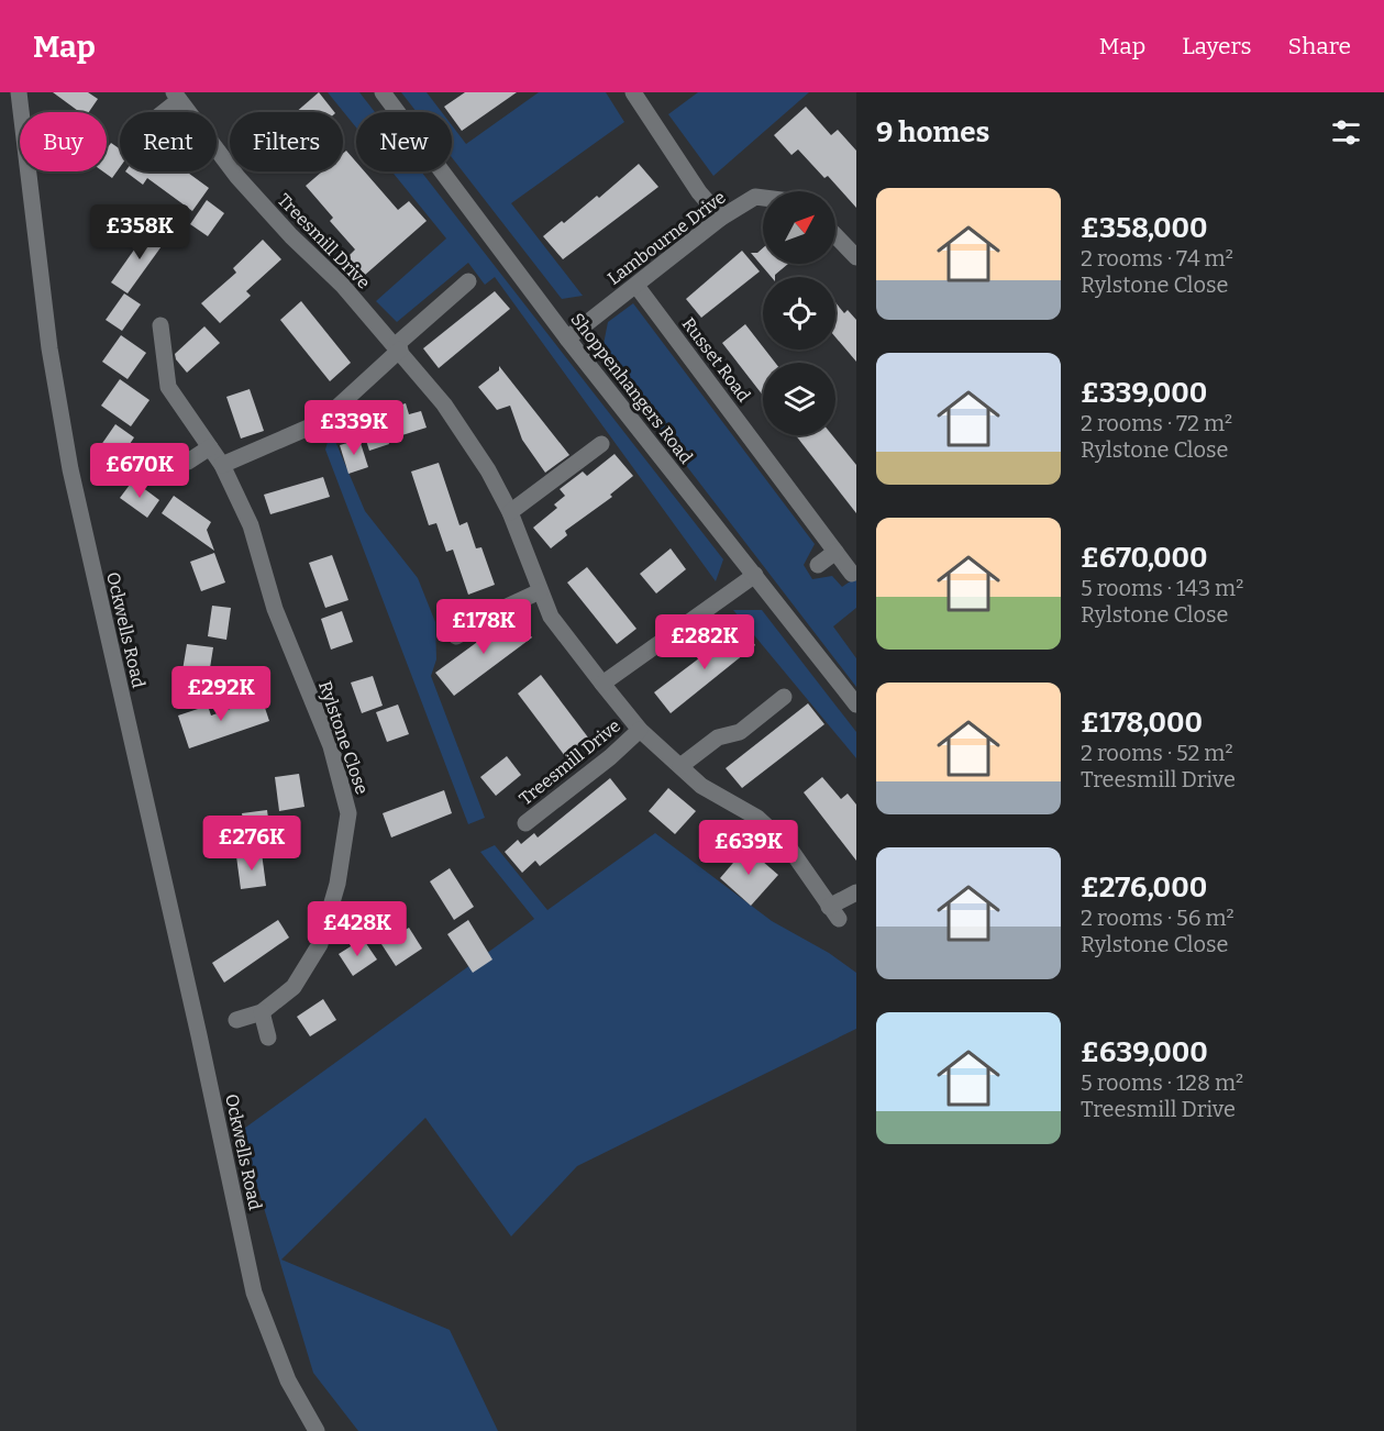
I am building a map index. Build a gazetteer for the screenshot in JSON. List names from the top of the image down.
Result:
{
  "streets": {
    "street": [
      "Lambourne Drive",
      "Treesmill Drive",
      "Russet Road",
      "Shoppenhangers Road",
      "Ockwells Road",
      "Rylstone Close"
    ]
  },
  "crossings": [
    ["Lambourne Drive", "Russet Road"],
    ["Lambourne Drive", "Shoppenhangers Road"]
  ],
  "north": "top right",
  "page": {
    "header": "Map",
    "nav": ["Map", "Layers", "Share"],
    "heading": "9 homes",
    "chip": [
      "Buy",
      "Rent",
      "Filters",
      "New"
    ],
    "list": [
      {
        "name": "£358,000",
        "note": "2 rooms · 74 m² · Rylstone Close"
      },
      {
        "name": "£339,000",
        "note": "2 rooms · 72 m² · Rylstone Close"
      },
      {
        "name": "£670,000",
        "note": "5 rooms · 143 m² · Rylstone Close"
      },
      {
        "name": "£178,000",
        "note": "2 rooms · 52 m² · Treesmill Drive"
      },
      {
        "name": "£276,000",
        "note": "2 rooms · 56 m² · Rylstone Close"
      },
      {
        "name": "£639,000",
        "note": "5 rooms · 128 m² · Treesmill Drive"
      }
    ],
    "price": [
      "£358K",
      "£339K",
      "£670K",
      "£178K",
      "£282K",
      "£292K",
      "£276K",
      "£639K",
      "£428K"
    ]
  }
}
